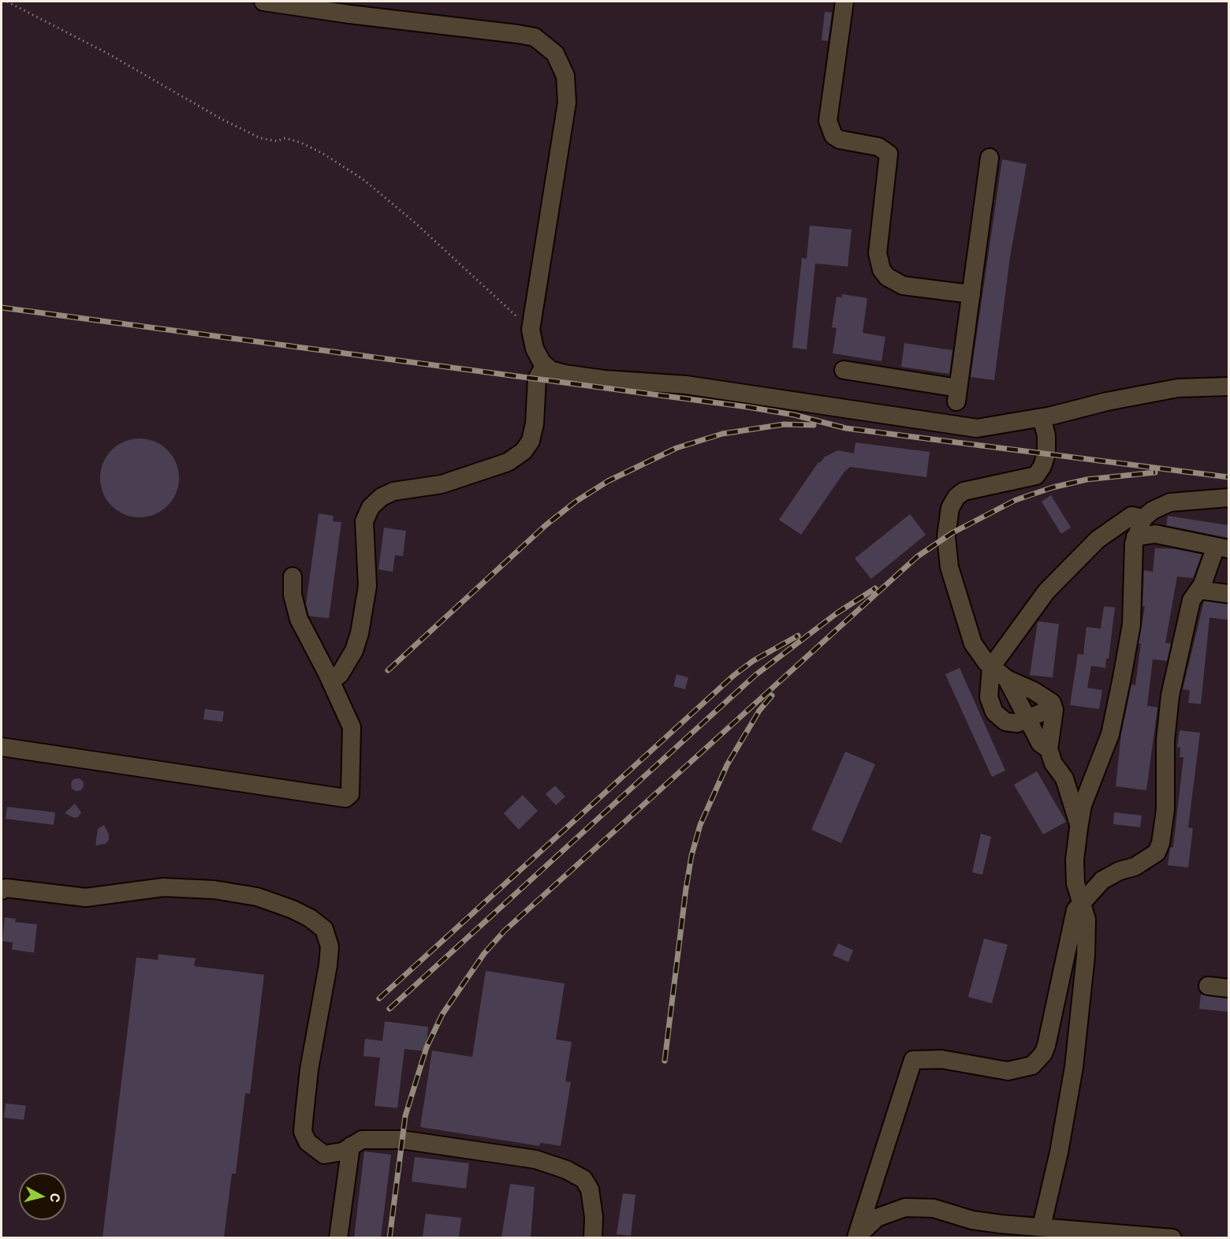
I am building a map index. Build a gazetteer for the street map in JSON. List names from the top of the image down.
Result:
{
  "north": "right"
}
